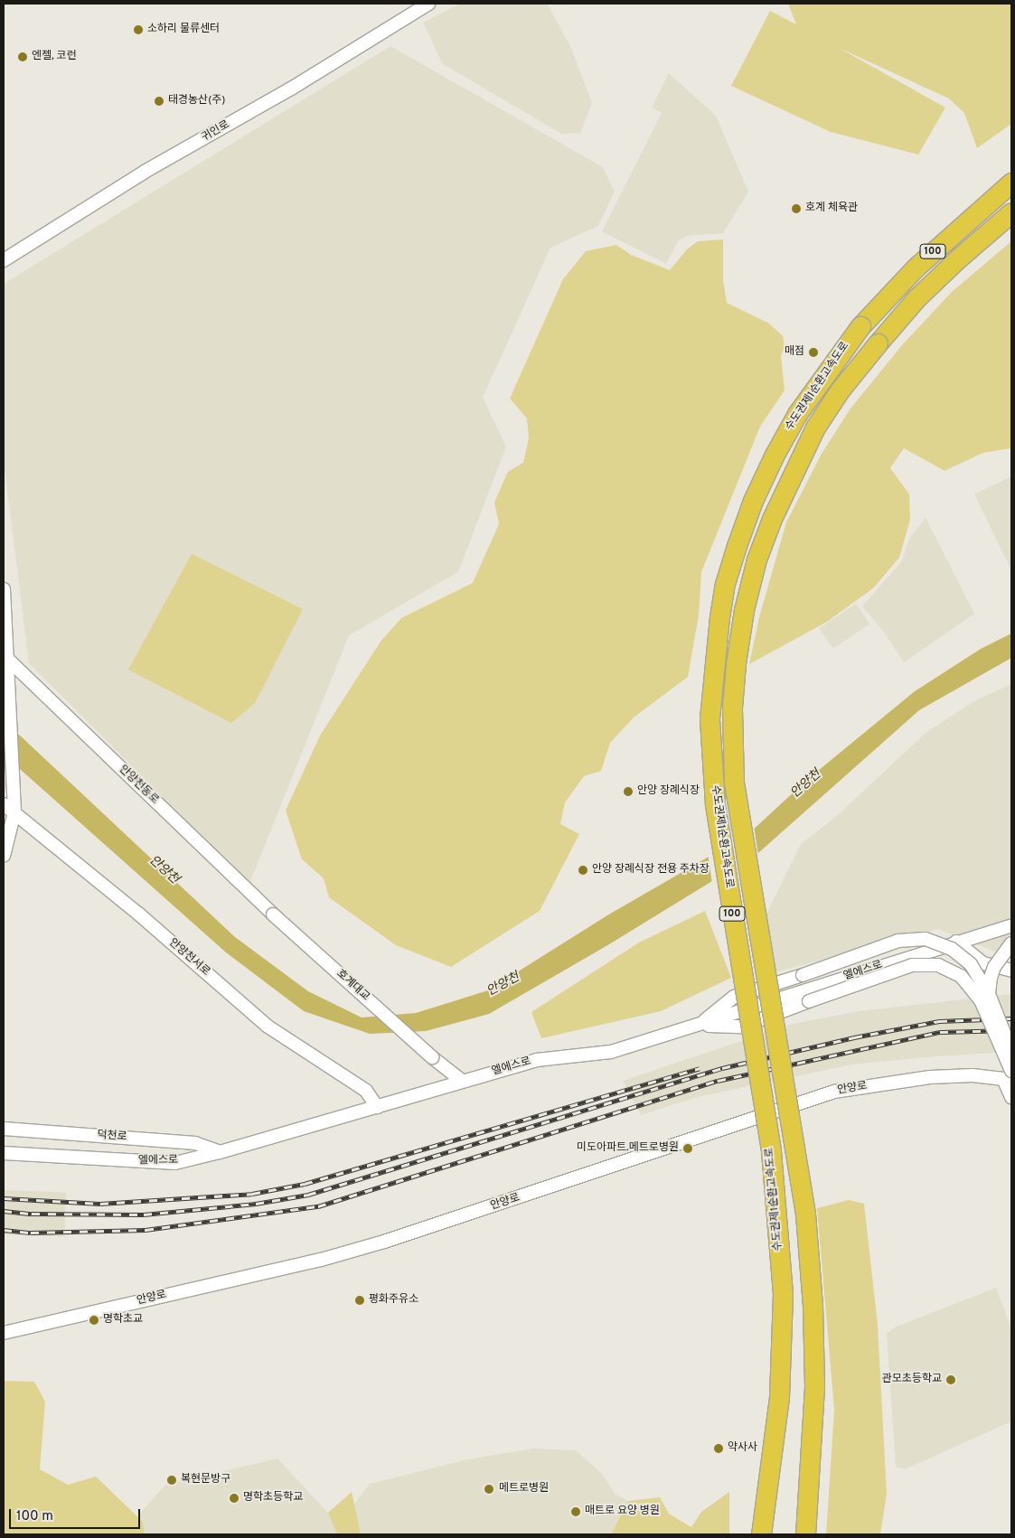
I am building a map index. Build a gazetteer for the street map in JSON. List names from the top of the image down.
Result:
{
  "streets": {
    "highway": ["100", "수도권제1순환고속도로"],
    "street": [
      "귀인로",
      "안양천동로",
      "안양천서로",
      "엘에스로",
      "호계대교",
      "안양로",
      "덕천로"
    ]
  },
  "crossings": [
    ["안양천동로", "호계대교"],
    ["안양천서로", "엘에스로"],
    ["엘에스로", "호계대교"],
    ["엘에스로", "덕천로"]
  ],
  "water": ["안양천"],
  "places": [
    "소하리 물류센터",
    "엔젤, 코런",
    "태경농산(주)",
    "호계 체육관",
    "매점",
    "안양 장례식장",
    "안양 장례식장 전용 주차장",
    "미도아파트.메트로병원",
    "평화주유소",
    "명학초교",
    "관모초등학교",
    "약사사",
    "복현문방구",
    "메트로병원",
    "명학초등학교",
    "매트로 요양 병원"
  ],
  "scale_bar": "100 m"
}
